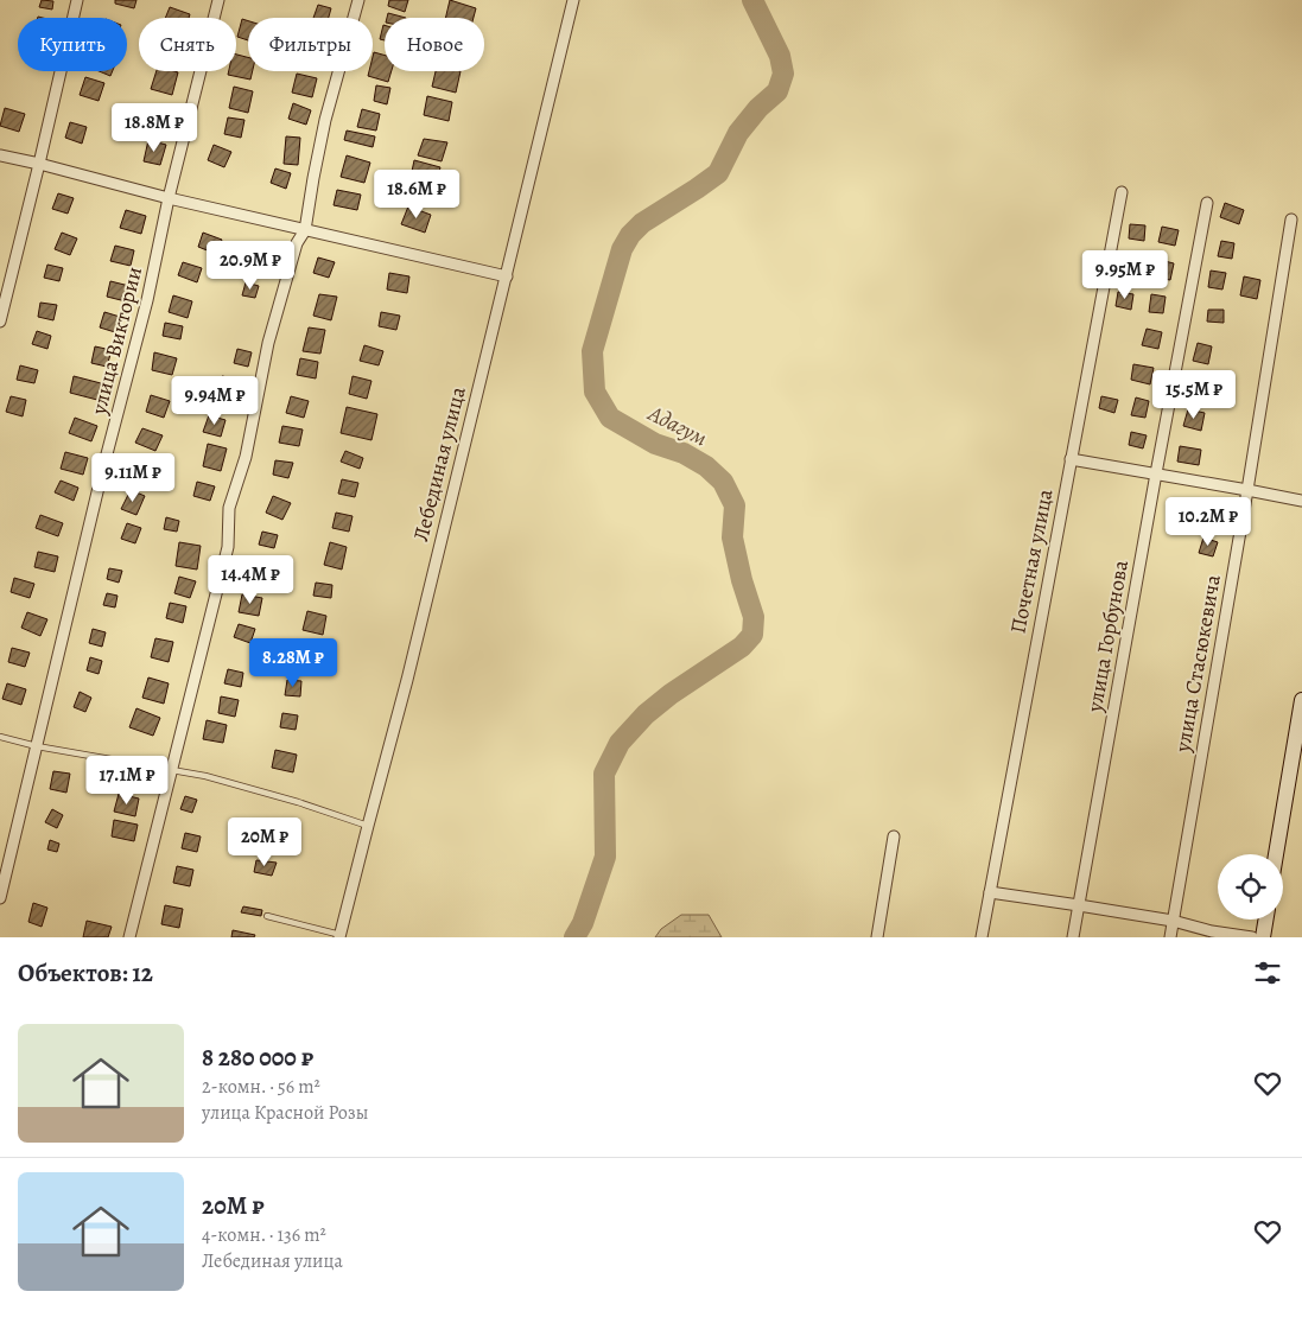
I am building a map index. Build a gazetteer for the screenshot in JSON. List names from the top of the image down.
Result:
{
  "streets": {
    "street": [
      "улица Виктории",
      "Лебединая улица",
      "Почетная улица",
      "улица Горбунова",
      "улица Стасюкевича"
    ]
  },
  "water": ["Адагум"],
  "page": {
    "chip": [
      "Купить",
      "Снять",
      "Фильтры",
      "Новое"
    ],
    "price": [
      "18.8M ₽",
      "18.6M ₽",
      "20.9M ₽",
      "9.95M ₽",
      "15.5M ₽",
      "9.94M ₽",
      "9.11M ₽",
      "10.2M ₽",
      "14.4M ₽",
      "8.28M ₽",
      "17.1M ₽",
      "20M ₽"
    ],
    "heading": "Объектов: 12",
    "list": [
      {
        "name": "8 280 000 ₽",
        "note": "2-комн. · 56 m² · улица Красной Розы"
      },
      {
        "name": "20M ₽",
        "note": "4-комн. · 136 m² · Лебединая улица"
      }
    ]
  }
}
